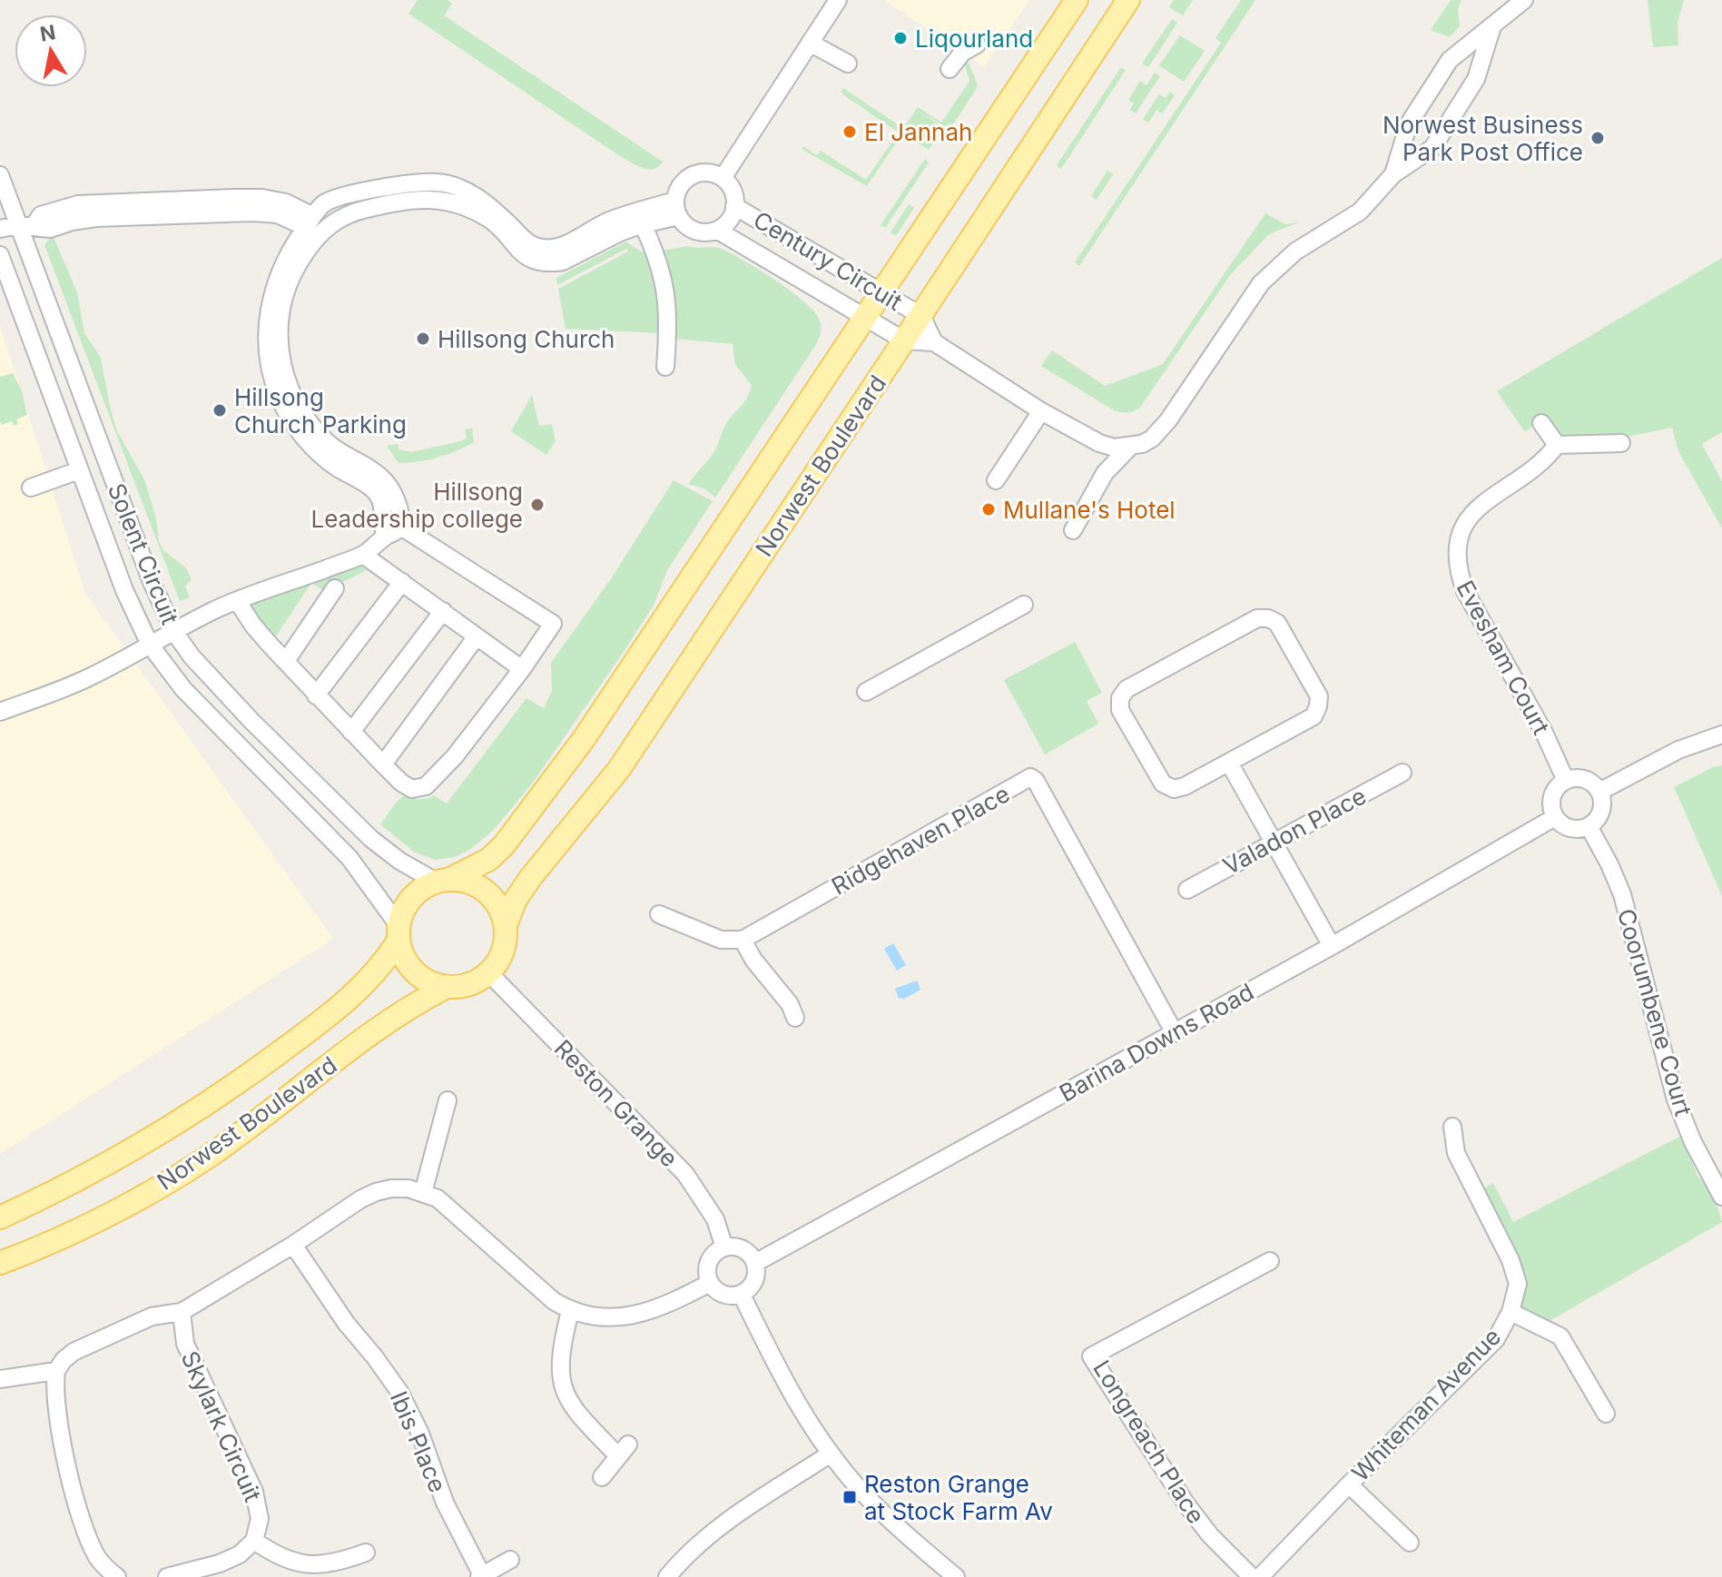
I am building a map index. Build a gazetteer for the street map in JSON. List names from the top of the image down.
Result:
{
  "streets": {
    "main road": ["Norwest Boulevard"],
    "street": [
      "Century Circuit",
      "Solent Circuit",
      "Evesham Court",
      "Valadon Place",
      "Ridgehaven Place",
      "Coorumbene Court",
      "Barina Downs Road",
      "Reston Grange",
      "Whiteman Avenue",
      "Skylark Circuit",
      "Ibis Place",
      "Longreach Place"
    ]
  },
  "crossings": [
    ["Century Circuit", "Norwest Boulevard"],
    ["Norwest Boulevard", "Solent Circuit"],
    ["Norwest Boulevard", "Reston Grange"],
    ["Solent Circuit", "Reston Grange"],
    ["Evesham Court", "Coorumbene Court"],
    ["Evesham Court", "Barina Downs Road"],
    ["Ridgehaven Place", "Barina Downs Road"],
    ["Coorumbene Court", "Barina Downs Road"],
    ["Barina Downs Road", "Reston Grange"]
  ],
  "places": {
    "other": [
      "Liqourland",
      "El Jannah",
      "Norwest Business Park Post Office",
      "Hillsong Church",
      "Hillsong Church Parking",
      "Hillsong Leadership college",
      "Mullane's Hotel"
    ],
    "transit": ["Reston Grange at Stock Farm Av"]
  },
  "north": "top"
}
